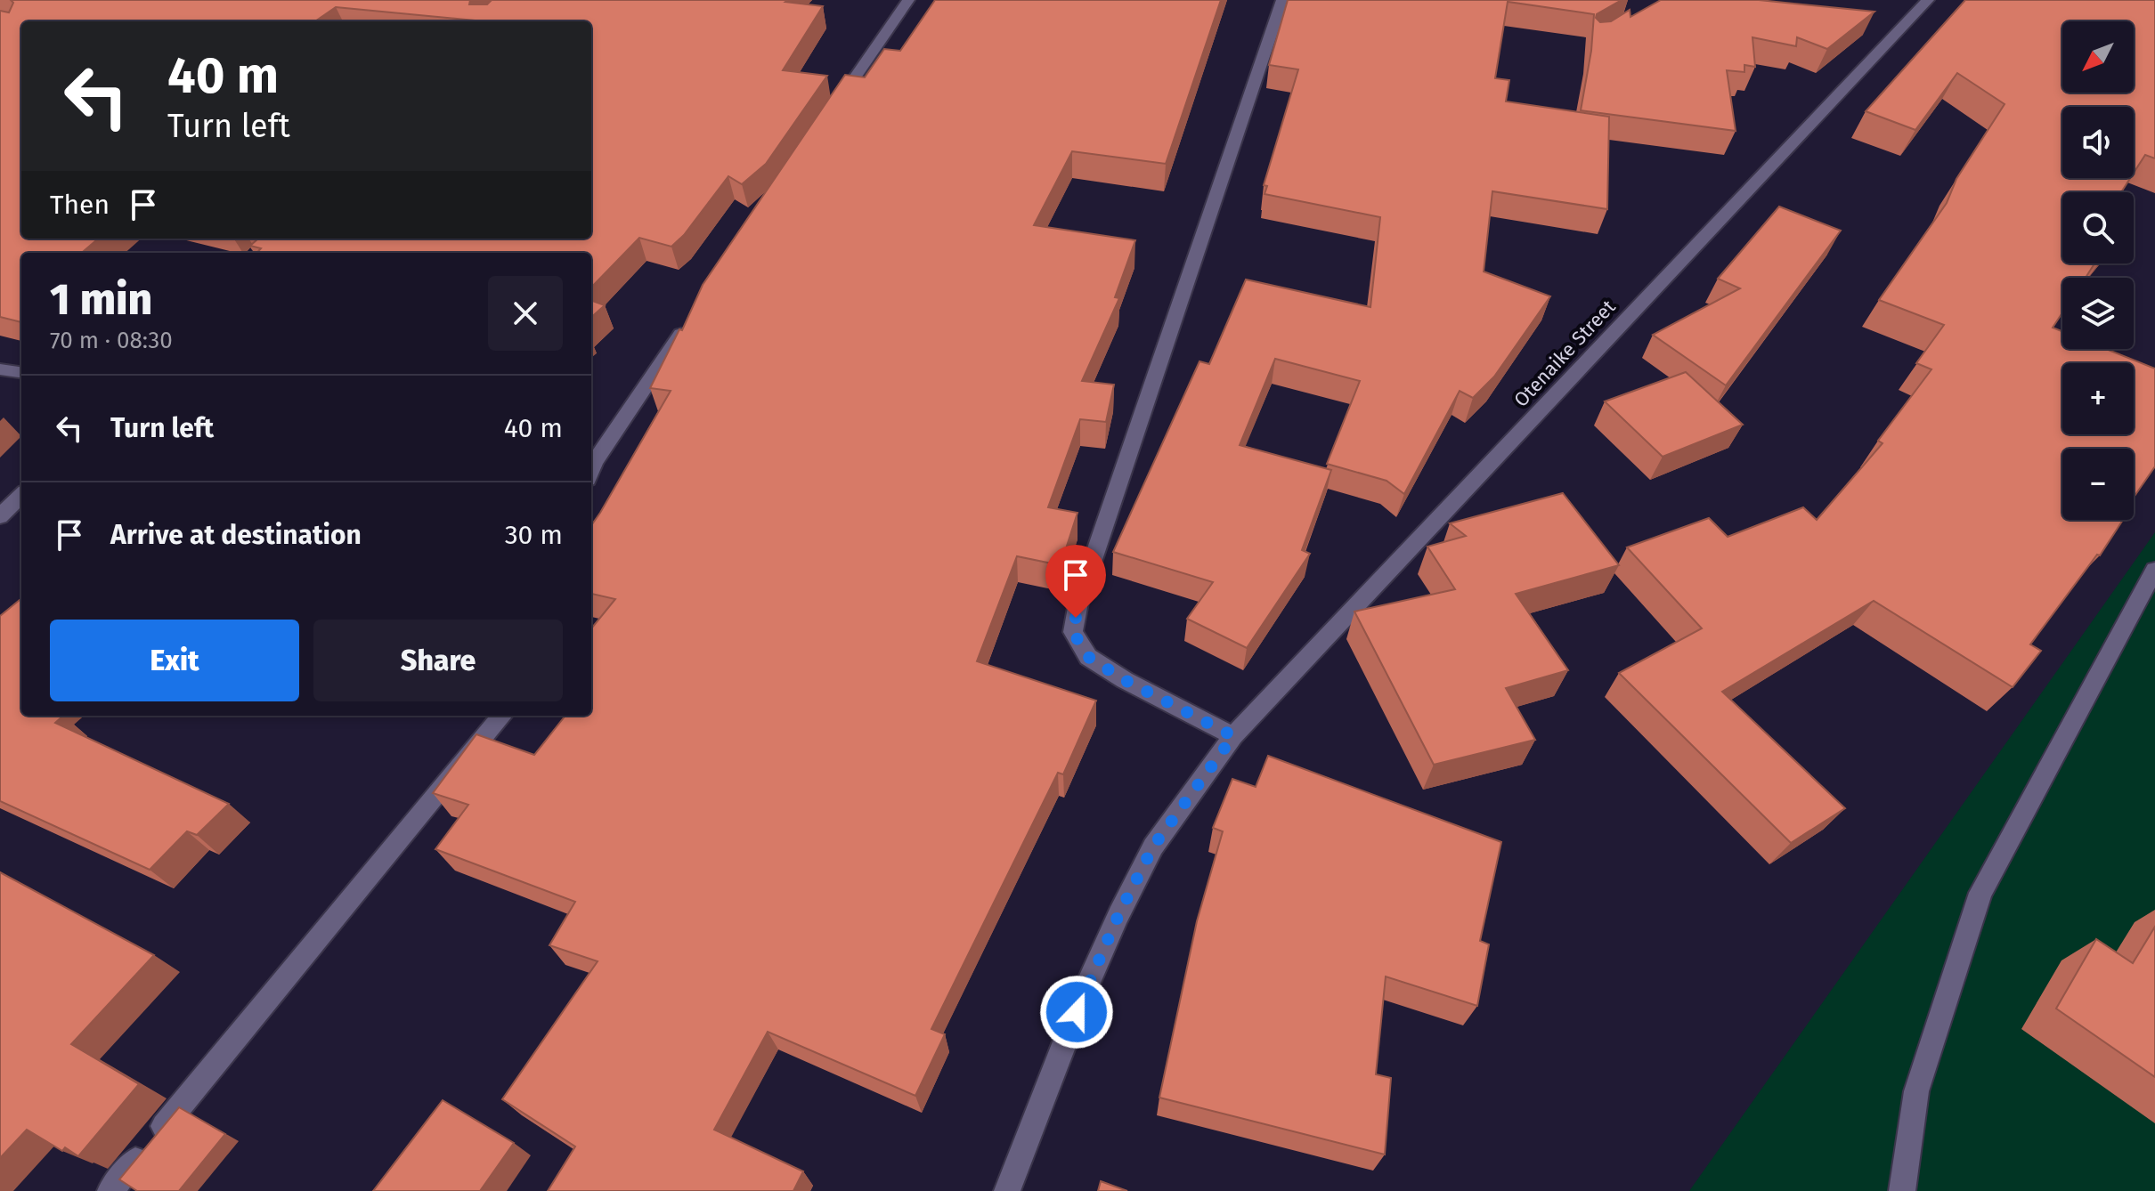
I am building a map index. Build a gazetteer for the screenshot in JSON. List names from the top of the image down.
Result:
{
  "streets": {
    "street": ["Otenaike Street"]
  },
  "north": "bottom left",
  "page": {
    "map_buttons": ["+", "−"],
    "turn": ["40 m", "Turn left"],
    "then": "Then",
    "heading": ["1 min", "70 m · 08:30"],
    "list": [
      {
        "name": "Turn left",
        "value": "40 m"
      },
      {
        "name": "Arrive at destination",
        "value": "30 m"
      }
    ],
    "buttons": ["Exit", "Share"]
  }
}
